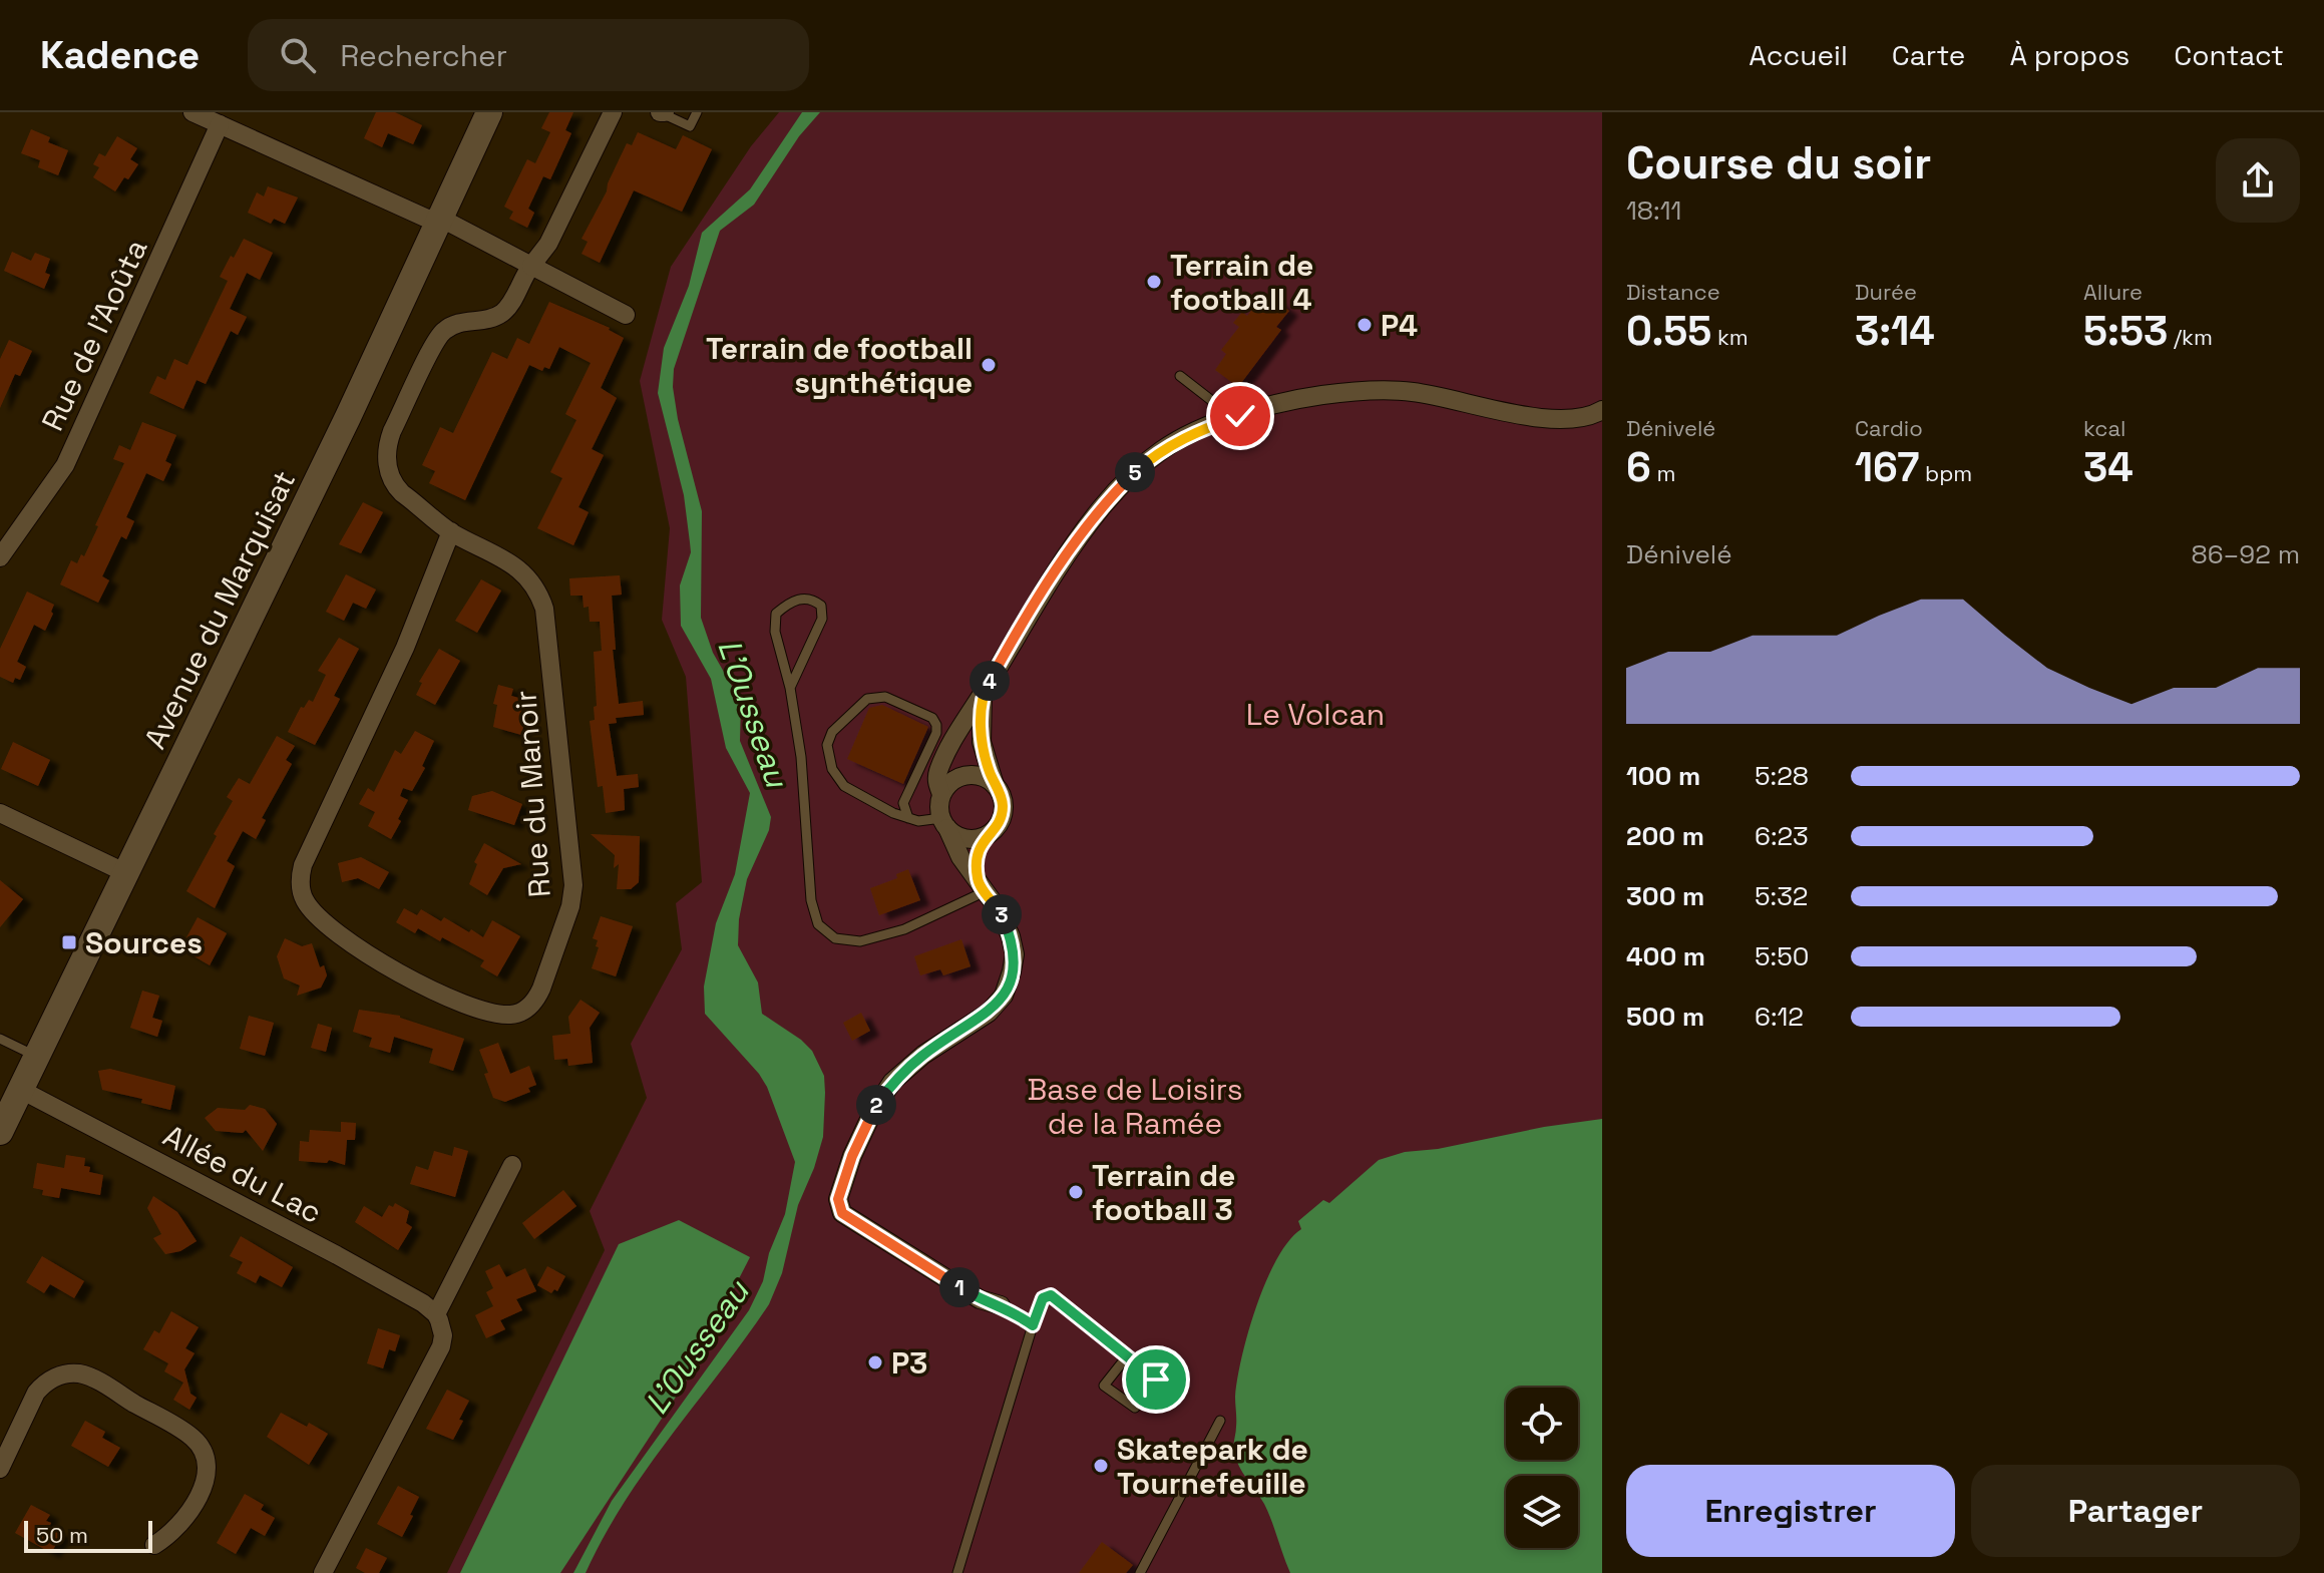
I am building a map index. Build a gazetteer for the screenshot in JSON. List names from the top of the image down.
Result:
{
  "streets": {
    "main road": ["Avenue du Marquisat"],
    "street": ["Rue de l'Aoûta", "Rue du Manoir", "Allée du Lac"]
  },
  "crossings": [
    ["Avenue du Marquisat", "Allée du Lac"]
  ],
  "water": ["L'Ousseau"],
  "parks": ["Le Volcan", "Base de Loisirs de la Ramée"],
  "places": {
    "other": [
      "Terrain de football 4",
      "P4",
      "Terrain de football synthétique",
      "Terrain de football 3",
      "P3",
      "Skatepark de Tournefeuille"
    ],
    "transit": ["Sources"]
  },
  "scale_bar": "50 m",
  "page": {
    "header": "Kadence",
    "search": "Rechercher",
    "nav": [
      "Accueil",
      "Carte",
      "À propos",
      "Contact"
    ],
    "heading": ["Course du soir", "18:11"],
    "stats": [
      ["Distance", "0.55 km"],
      ["Durée", "3:14"],
      ["Allure", "5:53 /km"],
      ["Dénivelé", "6 m"],
      ["Cardio", "167 bpm"],
      ["kcal", "34"]
    ],
    "pins": [
      "5",
      "4",
      "3",
      "2",
      "1"
    ],
    "chart": ["Dénivelé", "86–92 m"],
    "list": [
      {
        "name": "100 m",
        "note": "5:28"
      },
      {
        "name": "200 m",
        "note": "6:23"
      },
      {
        "name": "300 m",
        "note": "5:32"
      },
      {
        "name": "400 m",
        "note": "5:50"
      },
      {
        "name": "500 m",
        "note": "6:12"
      }
    ],
    "buttons": ["Enregistrer", "Partager"],
    "scale": "50 m"
  }
}
